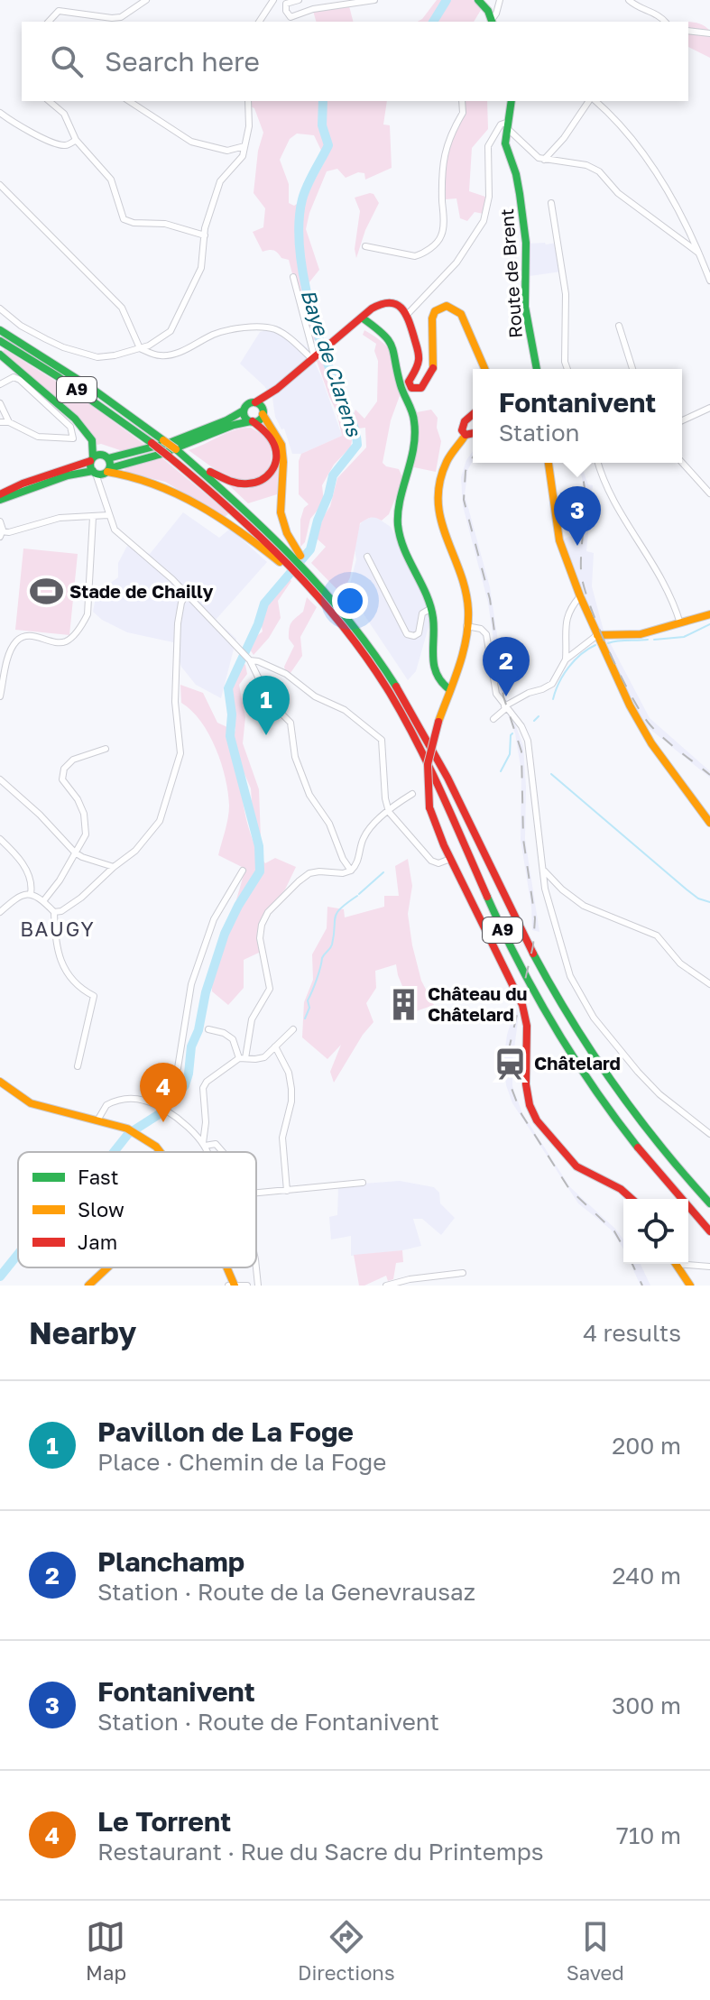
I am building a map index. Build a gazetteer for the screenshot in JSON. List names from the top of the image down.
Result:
{
  "streets": {
    "main road": ["Route de Brent", "A9"]
  },
  "districts": ["BAUGY"],
  "water": ["Baye de Clarens"],
  "places": {
    "sports": ["Stade de Chailly"],
    "building": ["Château du Châtelard"],
    "station": ["Châtelard"]
  },
  "legend": ["Fast", "Slow", "Jam"],
  "page": {
    "search": "Search here",
    "popup": ["Fontanivent", "Station"],
    "pins": [
      "3",
      "2",
      "1",
      "4"
    ],
    "heading": ["Nearby", "4 results"],
    "list": [
      {
        "mark": "1",
        "name": "Pavillon de La Foge",
        "note": "Place · Chemin de la Foge",
        "value": "200 m"
      },
      {
        "mark": "2",
        "name": "Planchamp",
        "note": "Station · Route de la Genevrausaz",
        "value": "240 m"
      },
      {
        "mark": "3",
        "name": "Fontanivent",
        "note": "Station · Route de Fontanivent",
        "value": "300 m"
      },
      {
        "mark": "4",
        "name": "Le Torrent",
        "note": "Restaurant · Rue du Sacre du Printemps",
        "value": "710 m"
      }
    ],
    "nav": ["Map", "Directions", "Saved"]
  }
}
